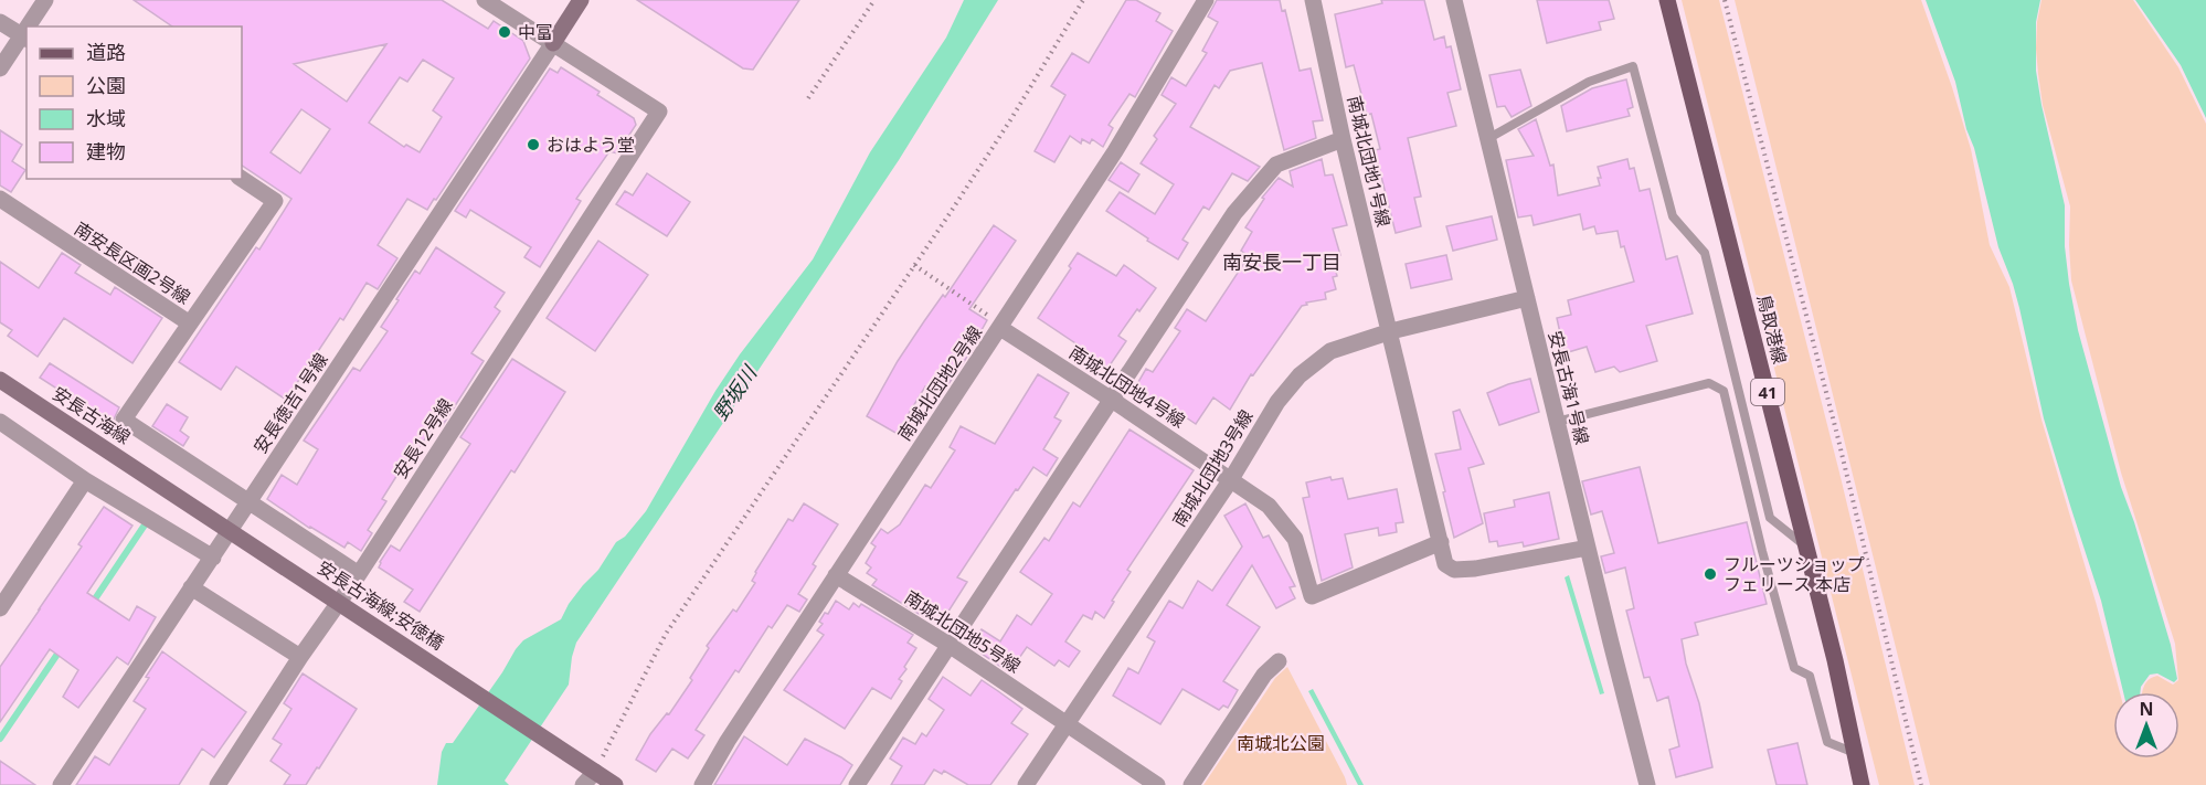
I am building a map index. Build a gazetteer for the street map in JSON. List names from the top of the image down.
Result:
{
  "streets": {
    "main road": ["鳥取港線", "41"],
    "street": [
      "南城北団地1号線",
      "南安長区画2号線",
      "南城北団地2号線",
      "南城北団地4号線",
      "安長古海1号線",
      "安長徳吉1号線",
      "安長古海線",
      "安長12号線",
      "南城北団地3号線",
      "安長古海線;安徳橋",
      "南城北団地5号線"
    ]
  },
  "crossings": [
    ["南城北団地1号線", "南城北団地4号線"],
    ["南城北団地1号線", "安長古海1号線"],
    ["南城北団地1号線", "南城北団地3号線"],
    ["南安長区画2号線", "安長徳吉1号線"],
    ["南城北団地2号線", "南城北団地4号線"],
    ["南城北団地2号線", "南城北団地5号線"],
    ["南城北団地4号線", "南城北団地3号線"],
    ["安長古海1号線", "南城北団地3号線"],
    ["安長徳吉1号線", "安長12号線"],
    ["安長古海線", "安長古海線;安徳橋"],
    ["南城北団地3号線", "南城北団地5号線"]
  ],
  "districts": ["南安長一丁目"],
  "water": ["野坂川"],
  "parks": ["南城北公園"],
  "places": ["中富", "おはよう堂", "フルーツショップ フェリース 本店"],
  "legend": [
    "道路",
    "公園",
    "水域",
    "建物"
  ],
  "north": "top"
}
